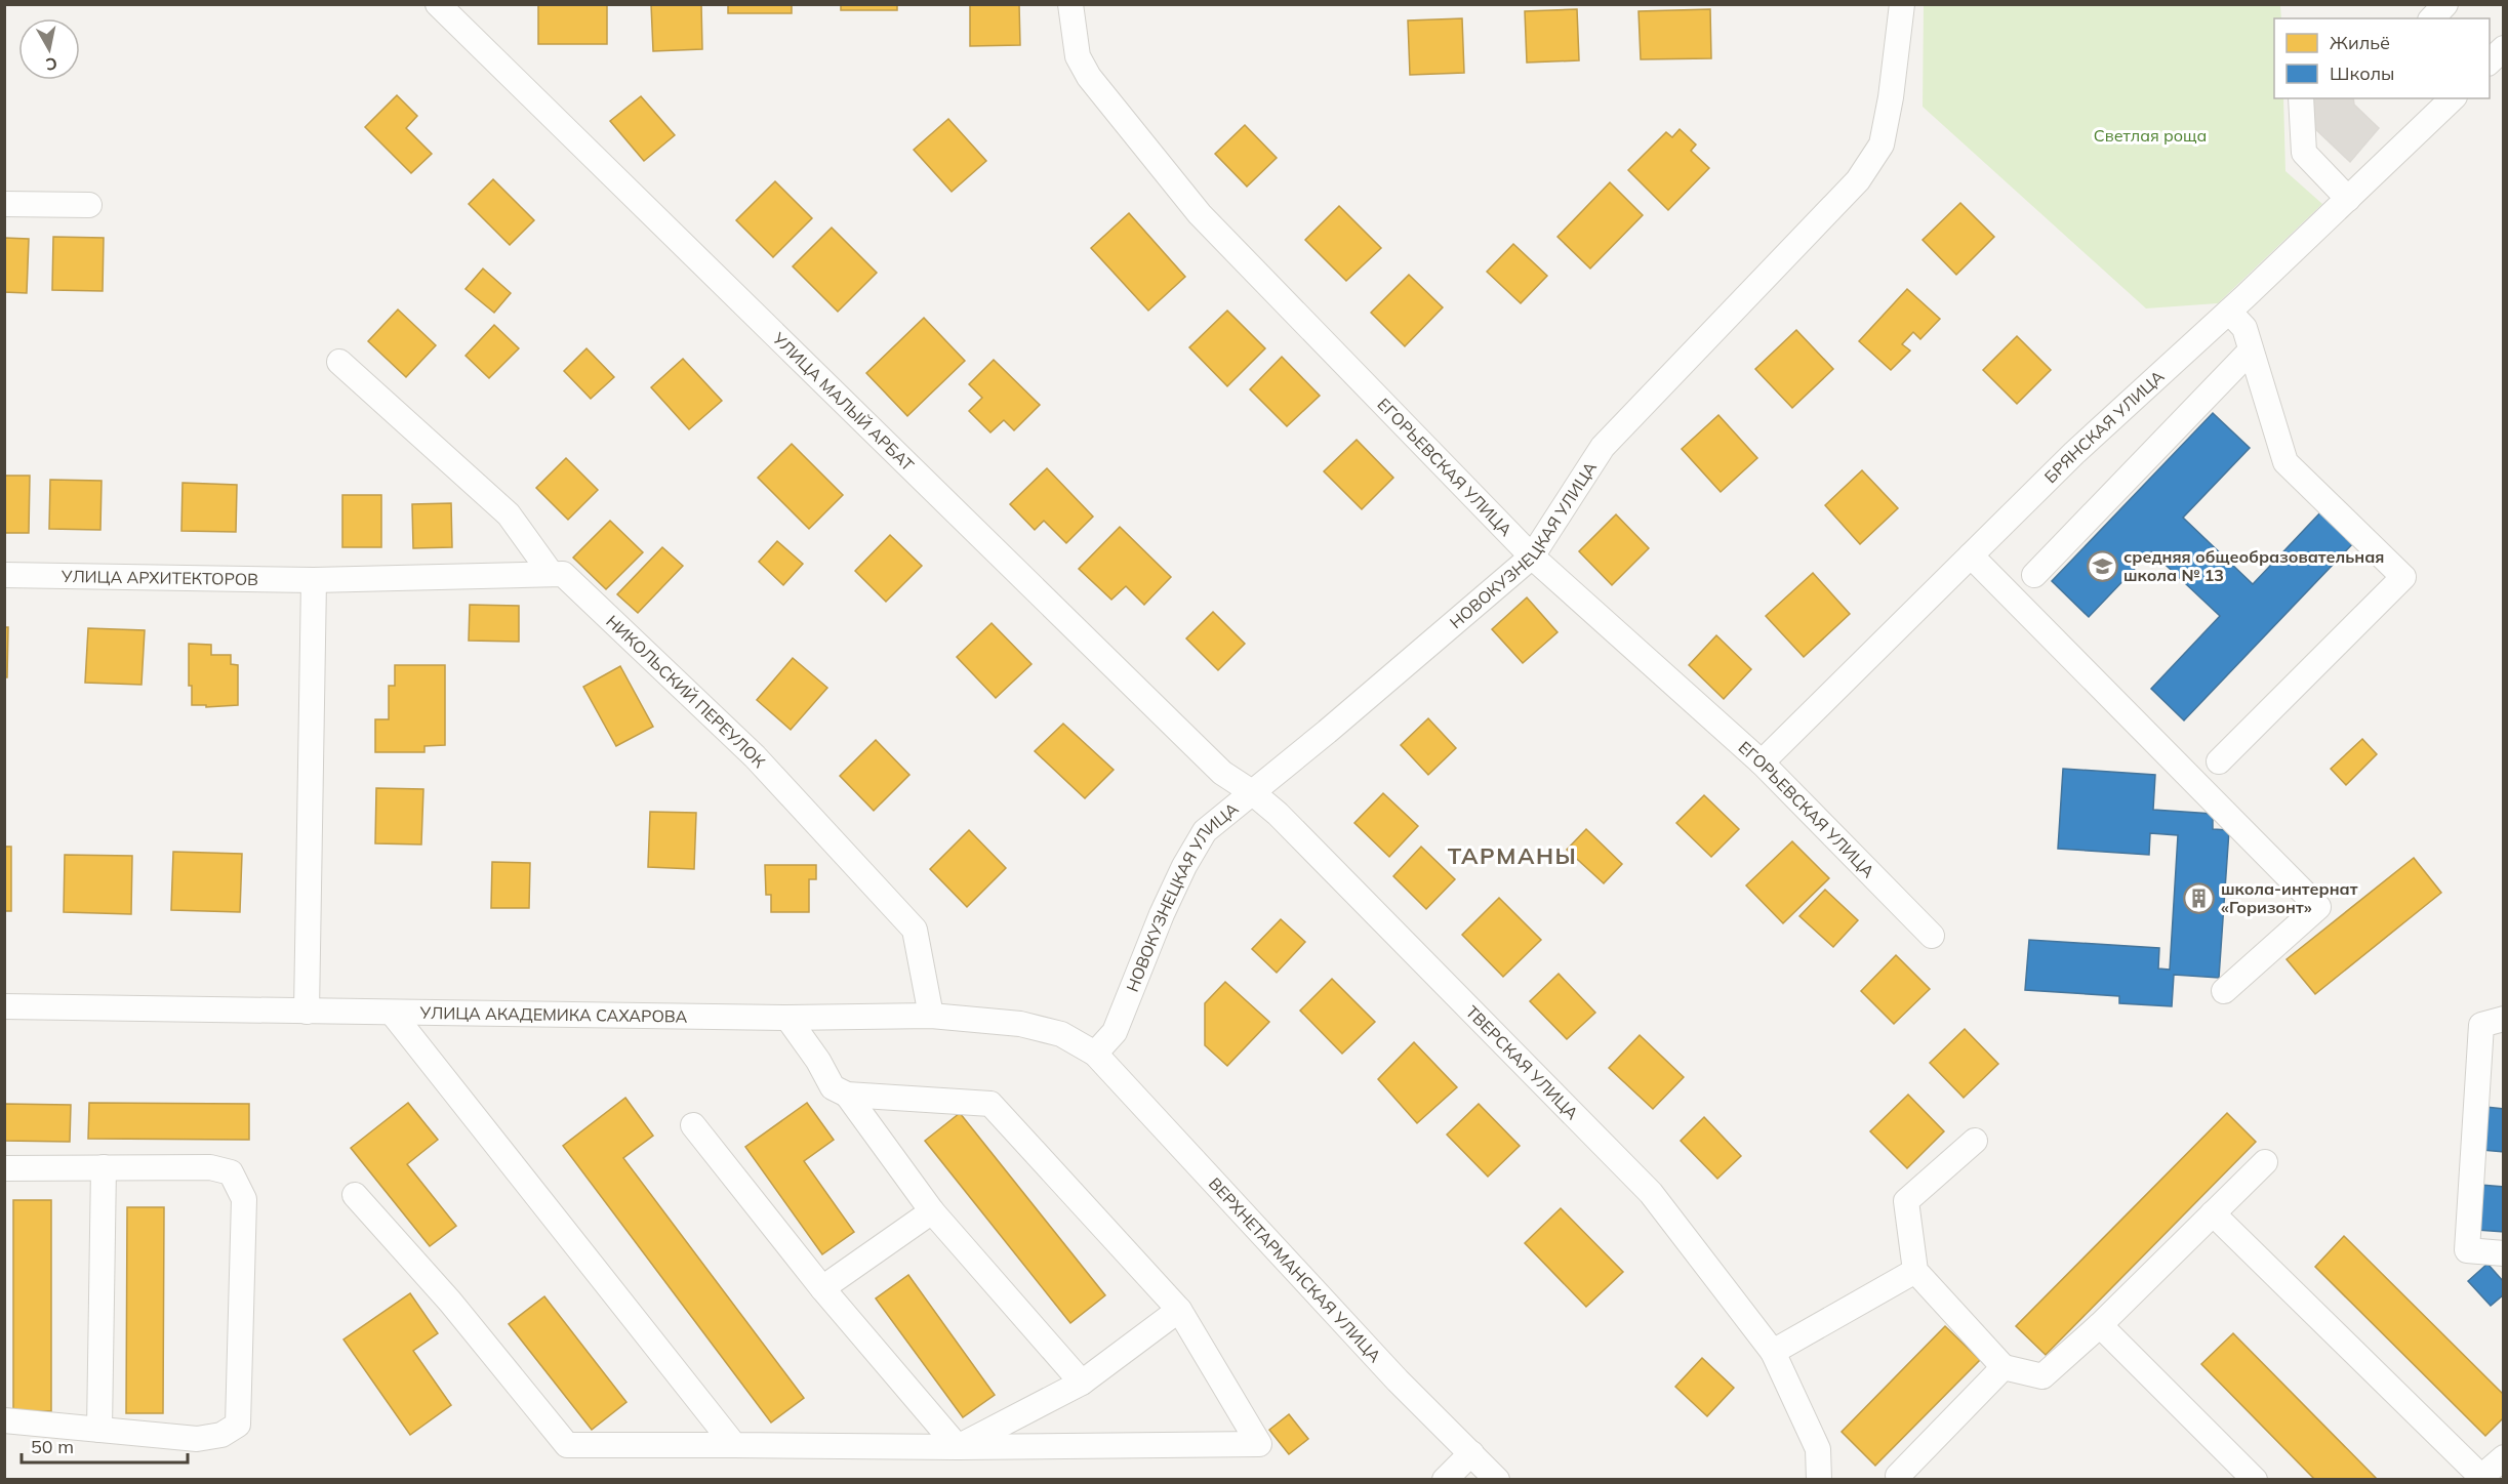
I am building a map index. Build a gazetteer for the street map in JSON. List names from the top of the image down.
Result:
{
  "streets": {
    "street": [
      "УЛИЦА МАЛЫЙ АРБАТ",
      "БРЯНСКАЯ УЛИЦА",
      "ЕГОРЬЕВСКАЯ УЛИЦА",
      "НОВОКУЗНЕЦКАЯ УЛИЦА",
      "УЛИЦА АРХИТЕКТОРОВ",
      "НИКОЛЬСКИЙ ПЕРЕУЛОК",
      "УЛИЦА АКАДЕМИКА САХАРОВА",
      "ТВЕРСКАЯ УЛИЦА",
      "ВЕРХНЕТАРМАНСКАЯ УЛИЦА"
    ]
  },
  "crossings": [
    ["УЛИЦА МАЛЫЙ АРБАТ", "НОВОКУЗНЕЦКАЯ УЛИЦА"],
    ["УЛИЦА МАЛЫЙ АРБАТ", "ТВЕРСКАЯ УЛИЦА"],
    ["БРЯНСКАЯ УЛИЦА", "ЕГОРЬЕВСКАЯ УЛИЦА"],
    ["ЕГОРЬЕВСКАЯ УЛИЦА", "НОВОКУЗНЕЦКАЯ УЛИЦА"],
    ["НОВОКУЗНЕЦКАЯ УЛИЦА", "УЛИЦА АКАДЕМИКА САХАРОВА"],
    ["НОВОКУЗНЕЦКАЯ УЛИЦА", "ТВЕРСКАЯ УЛИЦА"],
    ["НОВОКУЗНЕЦКАЯ УЛИЦА", "ВЕРХНЕТАРМАНСКАЯ УЛИЦА"],
    ["УЛИЦА АРХИТЕКТОРОВ", "НИКОЛЬСКИЙ ПЕРЕУЛОК"],
    ["НИКОЛЬСКИЙ ПЕРЕУЛОК", "УЛИЦА АКАДЕМИКА САХАРОВА"],
    ["УЛИЦА АКАДЕМИКА САХАРОВА", "ВЕРХНЕТАРМАНСКАЯ УЛИЦА"]
  ],
  "districts": ["ТАРМАНЫ"],
  "parks": ["Светлая роща"],
  "places": {
    "school or university": ["средняя общеобразовательная школа № 13"],
    "building": ["школа-интернат «Горизонт»"]
  },
  "legend": ["Жильё", "Школы"],
  "scale_bar": "50 m",
  "north": "bottom"
}
